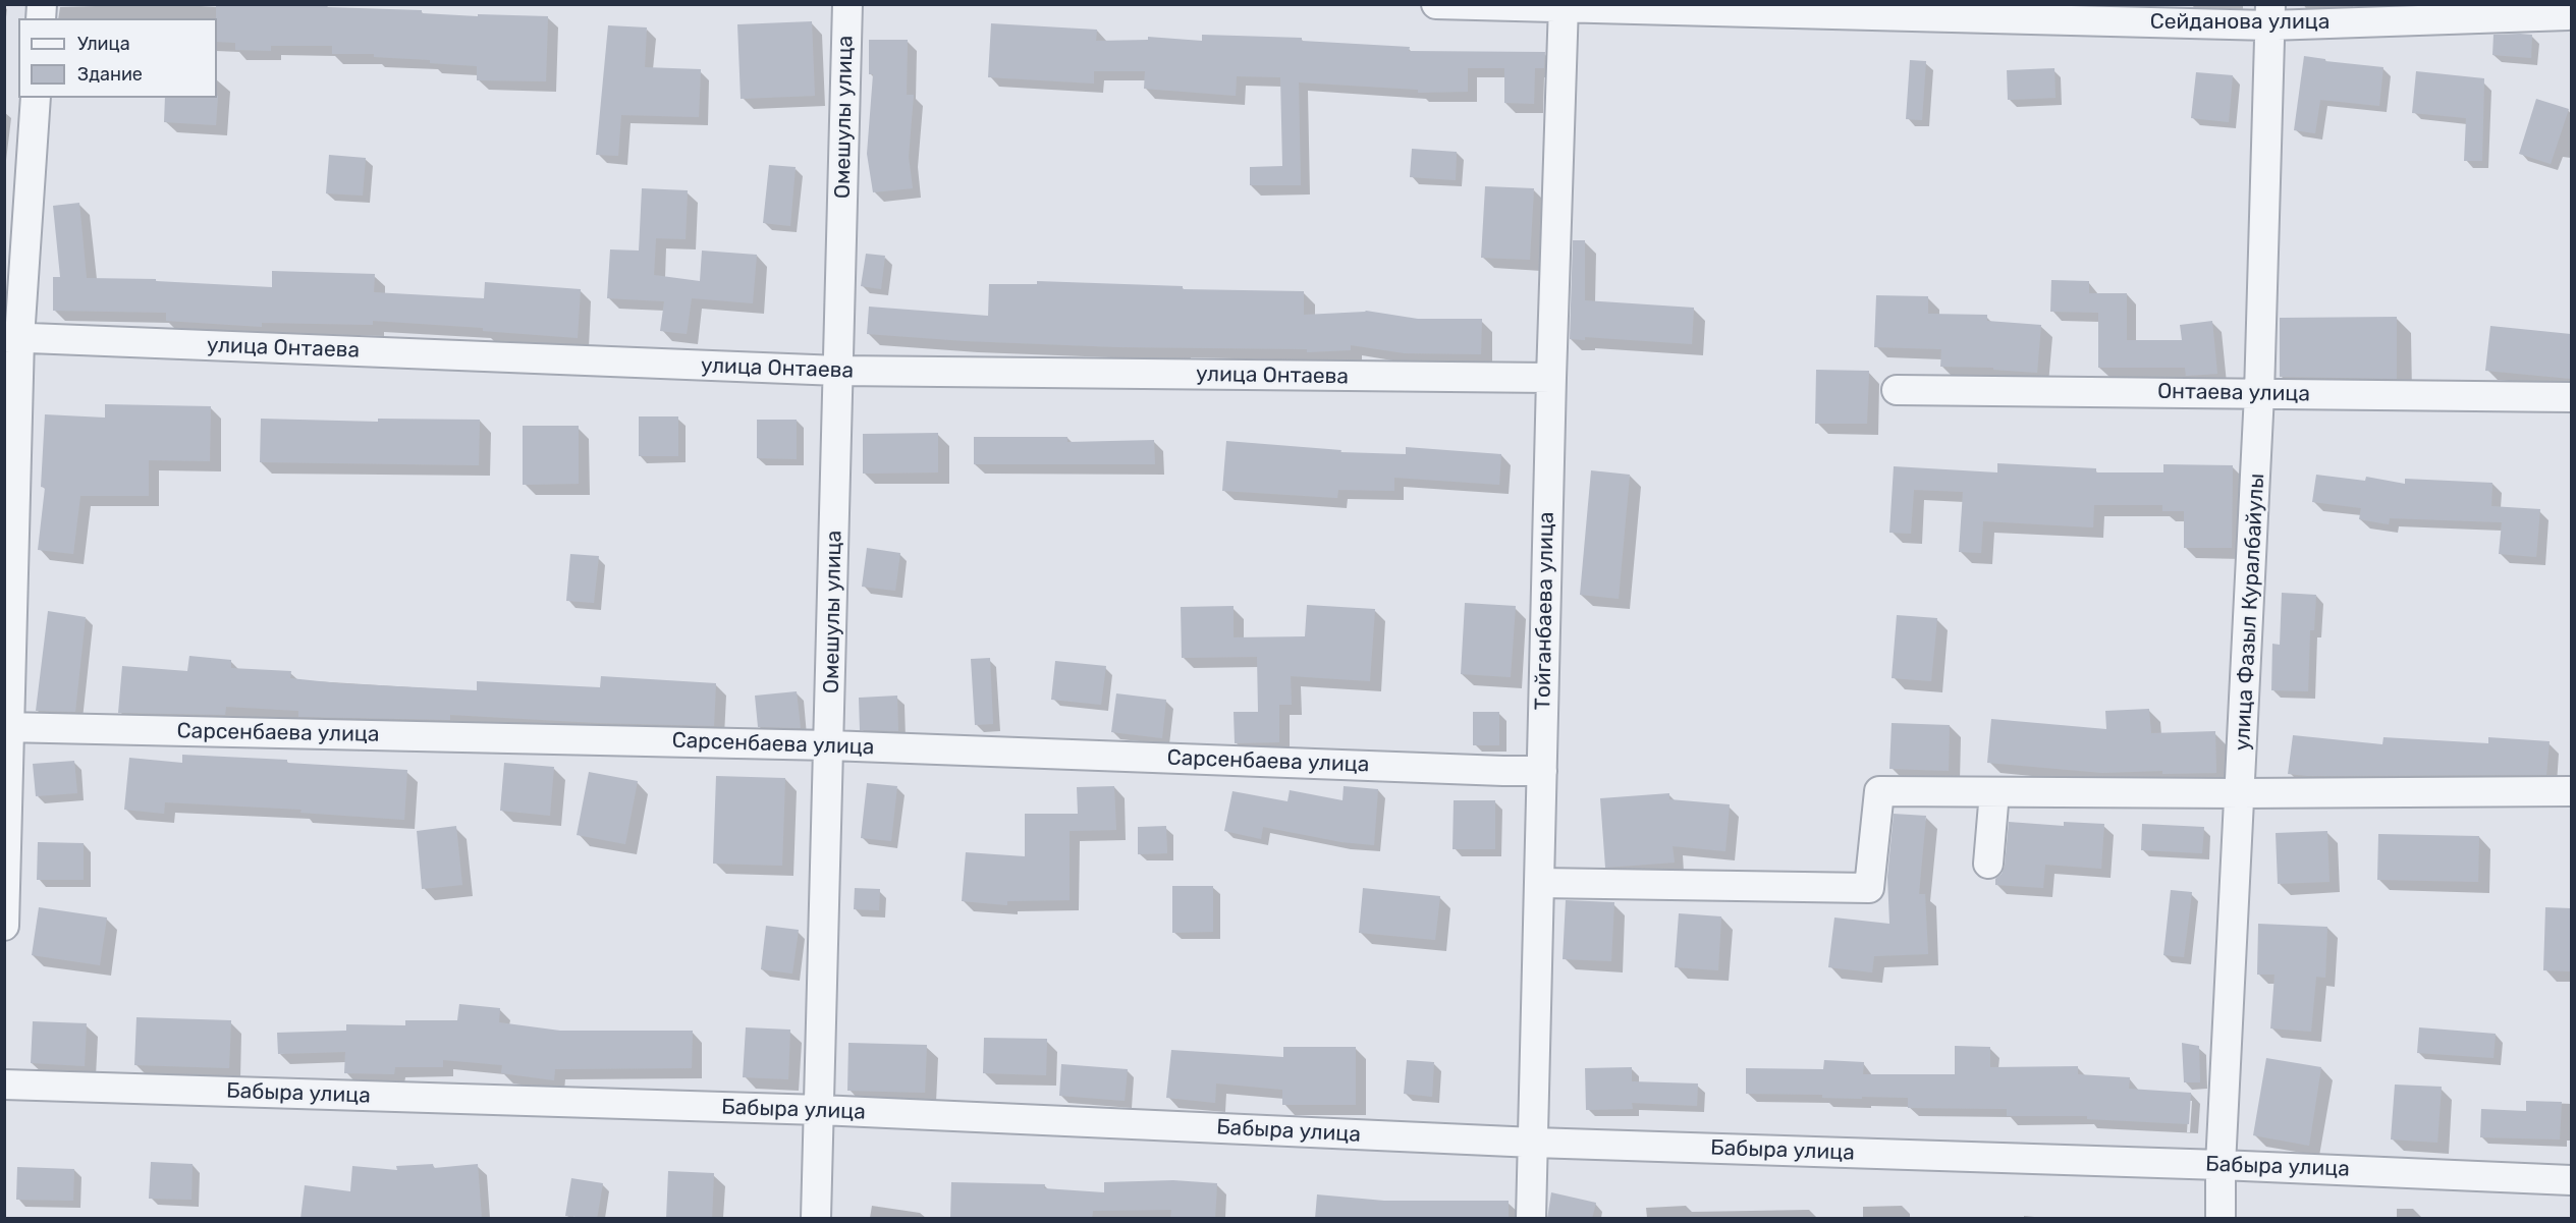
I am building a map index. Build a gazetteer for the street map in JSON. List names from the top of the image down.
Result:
{
  "streets": {
    "street": [
      "Сейданова улица",
      "Омешулы улица",
      "улица Онтаева",
      "Онтаева улица",
      "Тойганбаева улица",
      "улица Фазыл Куралбайулы",
      "Сарсенбаева улица",
      "Бабыра улица"
    ]
  },
  "crossings": [
    ["Сейданова улица", "Тойганбаева улица"],
    ["Сейданова улица", "улица Фазыл Куралбайулы"],
    ["Омешулы улица", "улица Онтаева"],
    ["Омешулы улица", "Сарсенбаева улица"],
    ["Омешулы улица", "Бабыра улица"],
    ["улица Онтаева", "Тойганбаева улица"],
    ["Онтаева улица", "улица Фазыл Куралбайулы"],
    ["Тойганбаева улица", "Сарсенбаева улица"],
    ["Тойганбаева улица", "Бабыра улица"],
    ["улица Фазыл Куралбайулы", "Бабыра улица"]
  ],
  "legend": ["Улица", "Здание"]
}
